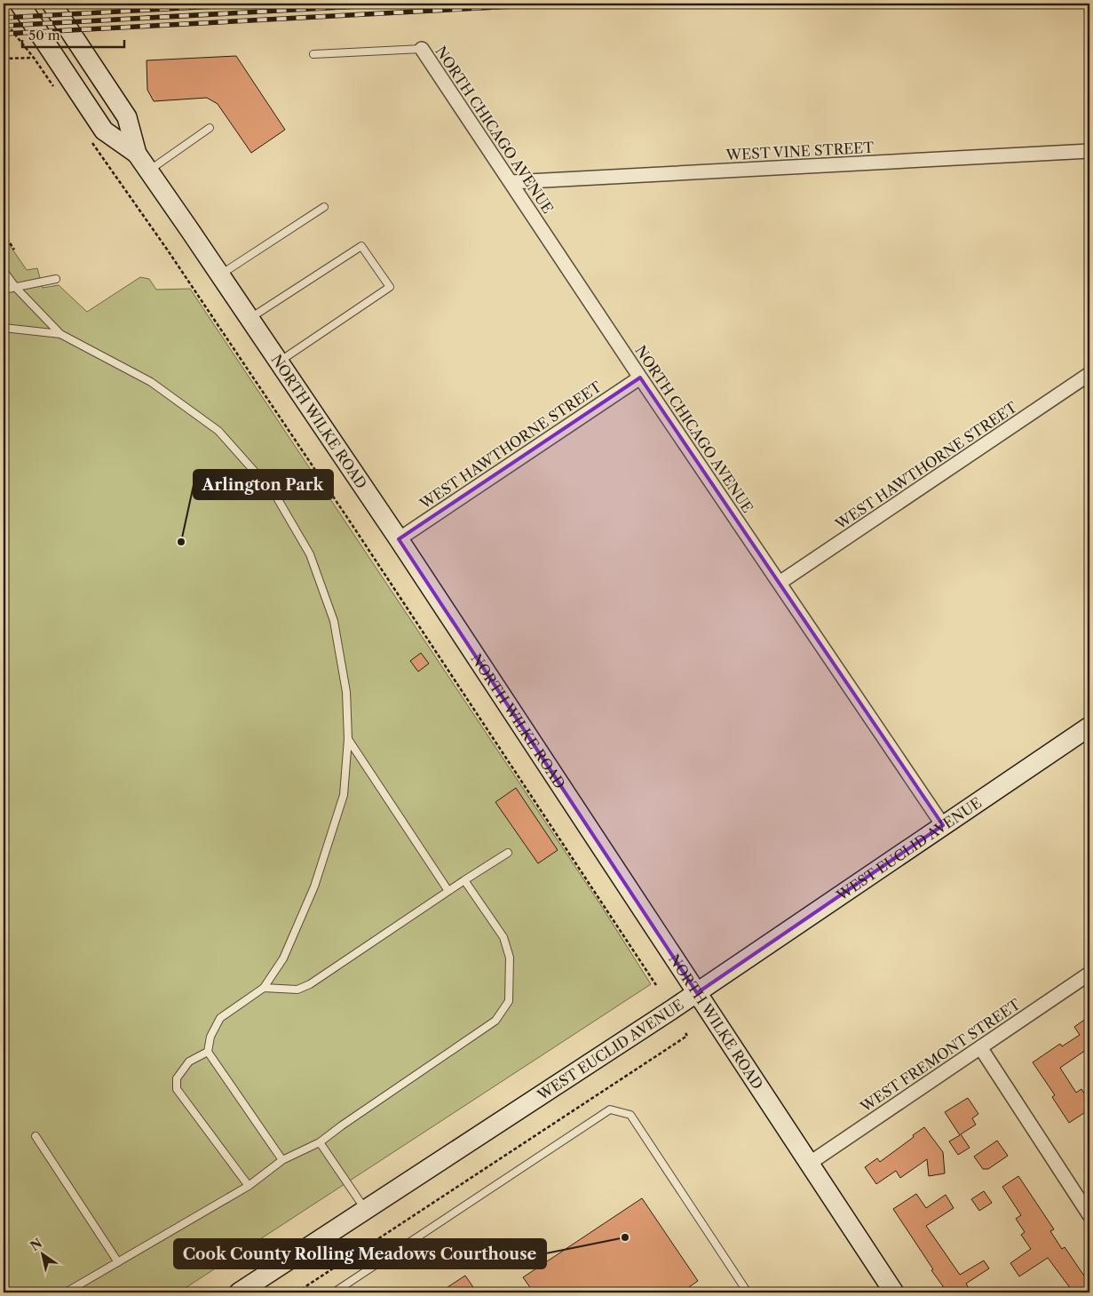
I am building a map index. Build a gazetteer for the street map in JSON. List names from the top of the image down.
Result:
{
  "streets": {
    "main road": ["NORTH WILKE ROAD", "WEST EUCLID AVENUE"],
    "street": [
      "NORTH CHICAGO AVENUE",
      "WEST VINE STREET",
      "WEST HAWTHORNE STREET",
      "WEST FREMONT STREET"
    ]
  },
  "crossings": [
    ["NORTH CHICAGO AVENUE", "WEST VINE STREET"],
    ["NORTH CHICAGO AVENUE", "WEST HAWTHORNE STREET"],
    ["NORTH CHICAGO AVENUE", "WEST EUCLID AVENUE"],
    ["NORTH WILKE ROAD", "WEST HAWTHORNE STREET"],
    ["NORTH WILKE ROAD", "WEST EUCLID AVENUE"],
    ["NORTH WILKE ROAD", "WEST FREMONT STREET"]
  ],
  "places": ["Arlington Park", "Cook County Rolling Meadows Courthouse"],
  "scale_bar": "50 m",
  "north": "top left"
}
